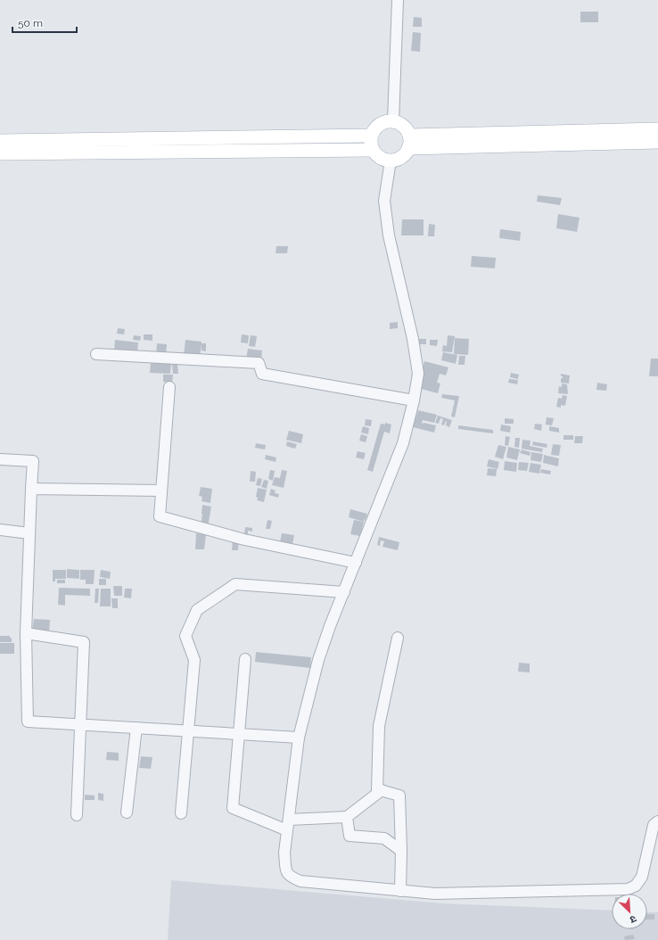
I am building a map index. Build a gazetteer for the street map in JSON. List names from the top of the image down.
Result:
{
  "scale_bar": "50 m",
  "north": "bottom right"
}
